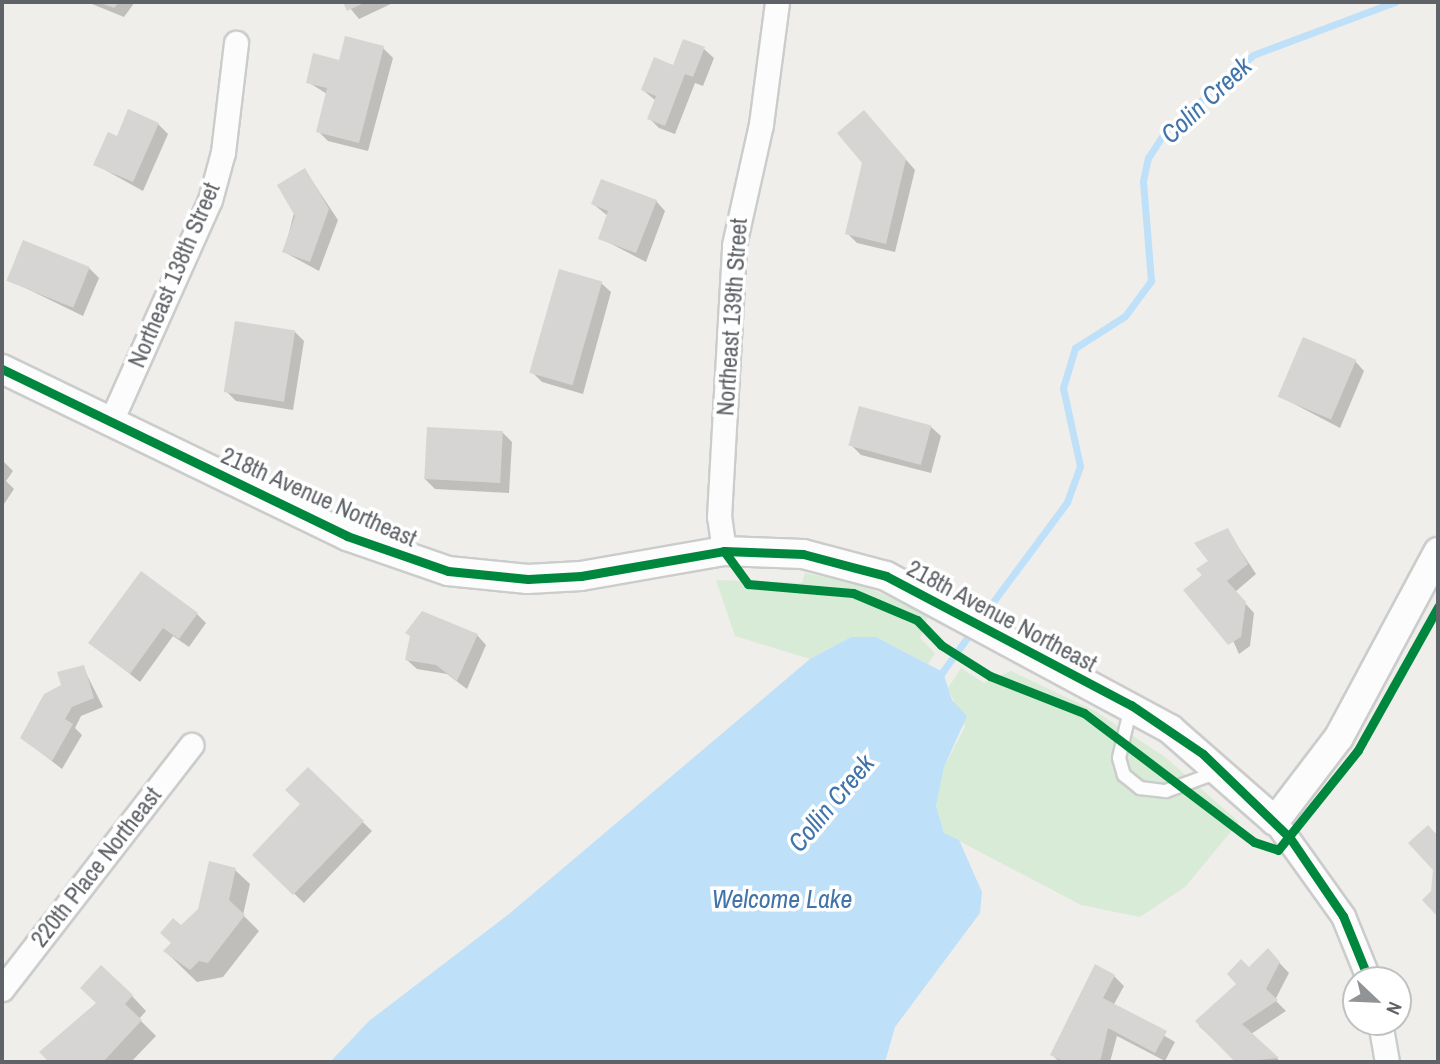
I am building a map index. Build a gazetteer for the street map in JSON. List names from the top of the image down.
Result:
{
  "streets": {
    "street": [
      "Northeast 138th Street",
      "Northeast 139th Street",
      "218th Avenue Northeast",
      "220th Place Northeast"
    ]
  },
  "crossings": [
    ["Northeast 138th Street", "218th Avenue Northeast"],
    ["Northeast 139th Street", "218th Avenue Northeast"]
  ],
  "water": ["Colin Creek", "Collin Creek", "Welcome Lake"],
  "north": "bottom right"
}
